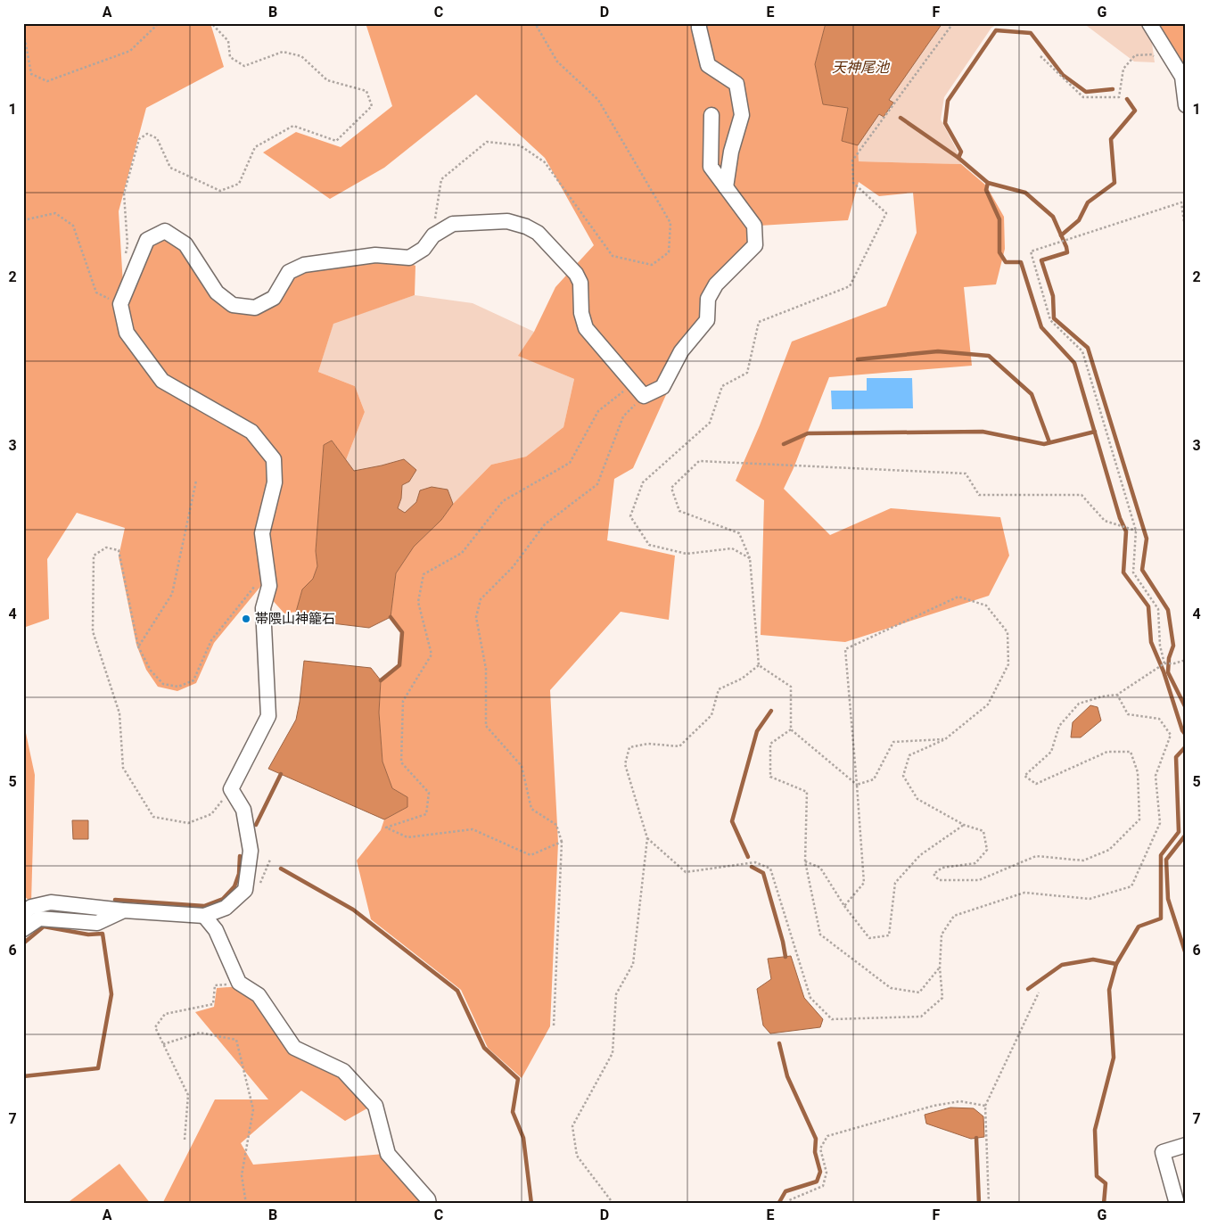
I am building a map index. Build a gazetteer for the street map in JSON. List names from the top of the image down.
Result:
{
  "water": ["天神尾池"],
  "places": ["帯隈山神籠石"],
  "grid": {
    "columns": [
      "A",
      "B",
      "C",
      "D",
      "E",
      "F",
      "G"
    ],
    "rows": [
      "1",
      "2",
      "3",
      "4",
      "5",
      "6",
      "7"
    ]
  }
}
